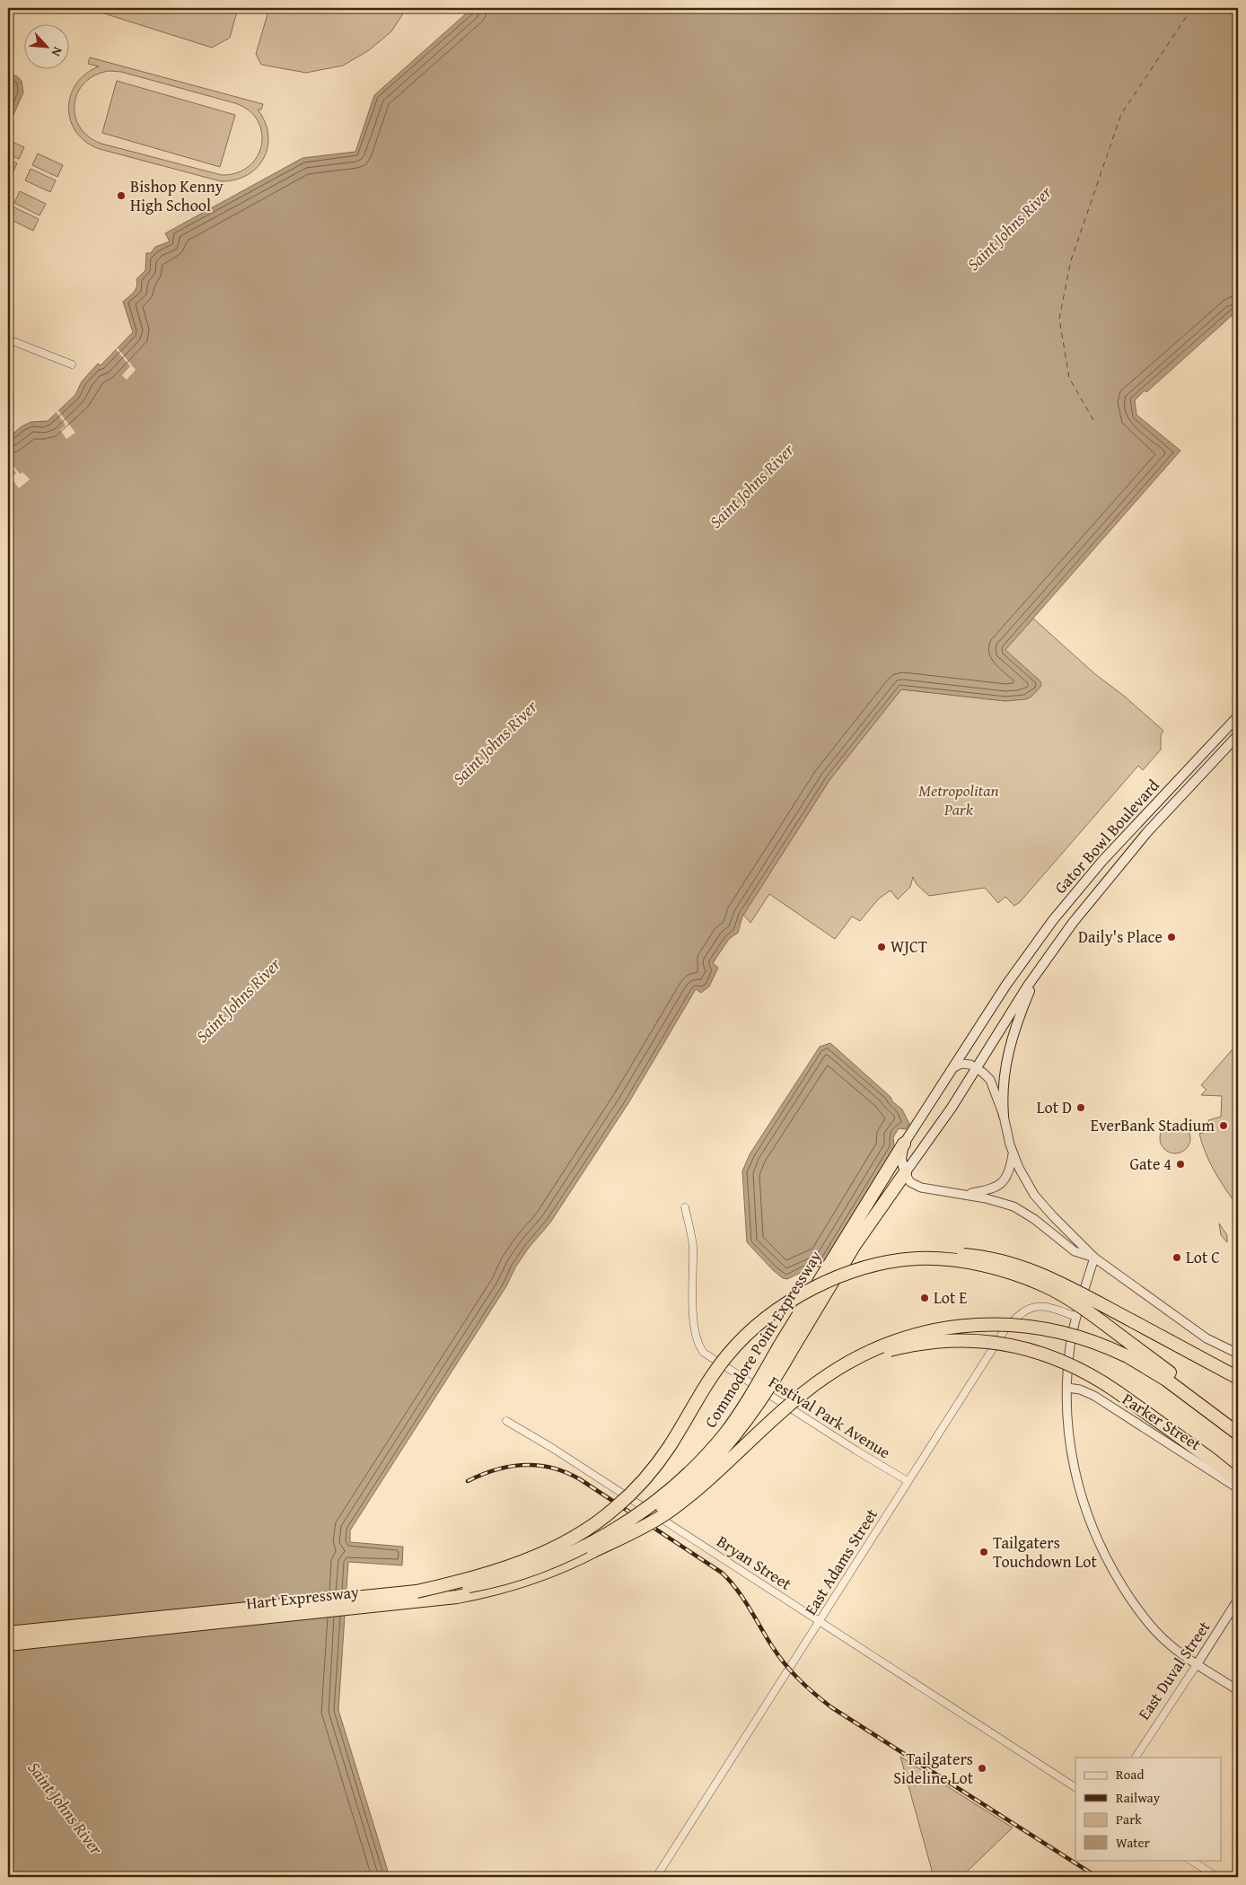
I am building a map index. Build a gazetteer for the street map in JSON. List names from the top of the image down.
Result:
{
  "streets": {
    "highway": ["Commodore Point Expressway", "Hart Expressway"],
    "main road": ["Gator Bowl Boulevard"],
    "street": [
      "Festival Park Avenue",
      "Parker Street",
      "East Adams Street",
      "Bryan Street",
      "East Duval Street"
    ]
  },
  "crossings": [
    ["Gator Bowl Boulevard", "Commodore Point Expressway"],
    ["Commodore Point Expressway", "Hart Expressway"],
    ["Festival Park Avenue", "East Adams Street"],
    ["East Adams Street", "Bryan Street"]
  ],
  "water": ["Saint Johns River"],
  "parks": ["Metropolitan Park"],
  "places": [
    "Bishop Kenny High School",
    "Daily's Place",
    "WJCT",
    "Lot D",
    "EverBank Stadium",
    "Gate 4",
    "Lot C",
    "Lot E",
    "Tailgaters Touchdown Lot",
    "Tailgaters Sideline Lot"
  ],
  "legend": [
    "Road",
    "Railway",
    "Park",
    "Water"
  ],
  "north": "bottom right"
}
